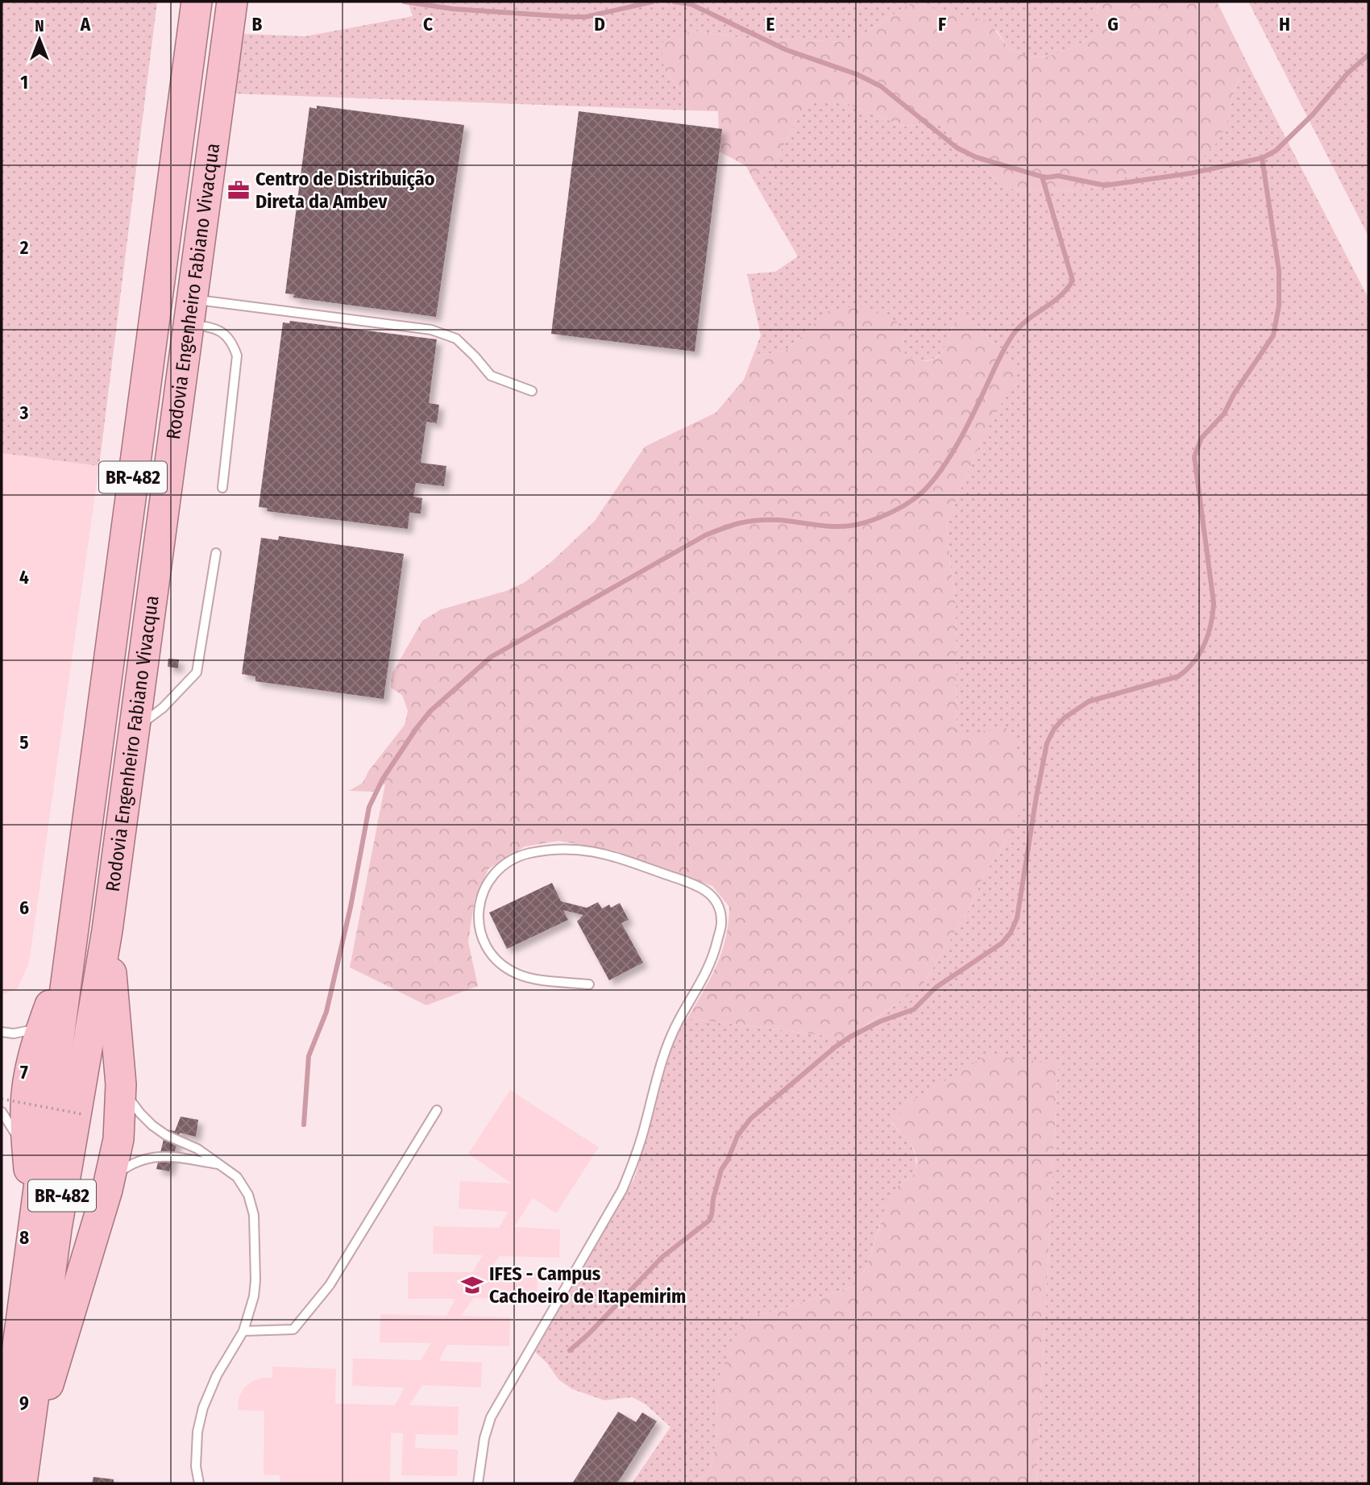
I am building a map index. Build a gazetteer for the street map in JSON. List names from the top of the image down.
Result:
{
  "streets": {
    "highway": ["Rodovia Engenheiro Fabiano Vivacqua", "BR-482"]
  },
  "places": {
    "office": ["Centro de Distribuição Direta da Ambev"],
    "school or university": ["IFES - Campus Cachoeiro de Itapemirim"]
  },
  "north": "top",
  "grid": {
    "columns": [
      "A",
      "B",
      "C",
      "D",
      "E",
      "F",
      "G",
      "H"
    ],
    "rows": [
      "1",
      "2",
      "3",
      "4",
      "5",
      "6",
      "7",
      "8",
      "9"
    ]
  }
}
